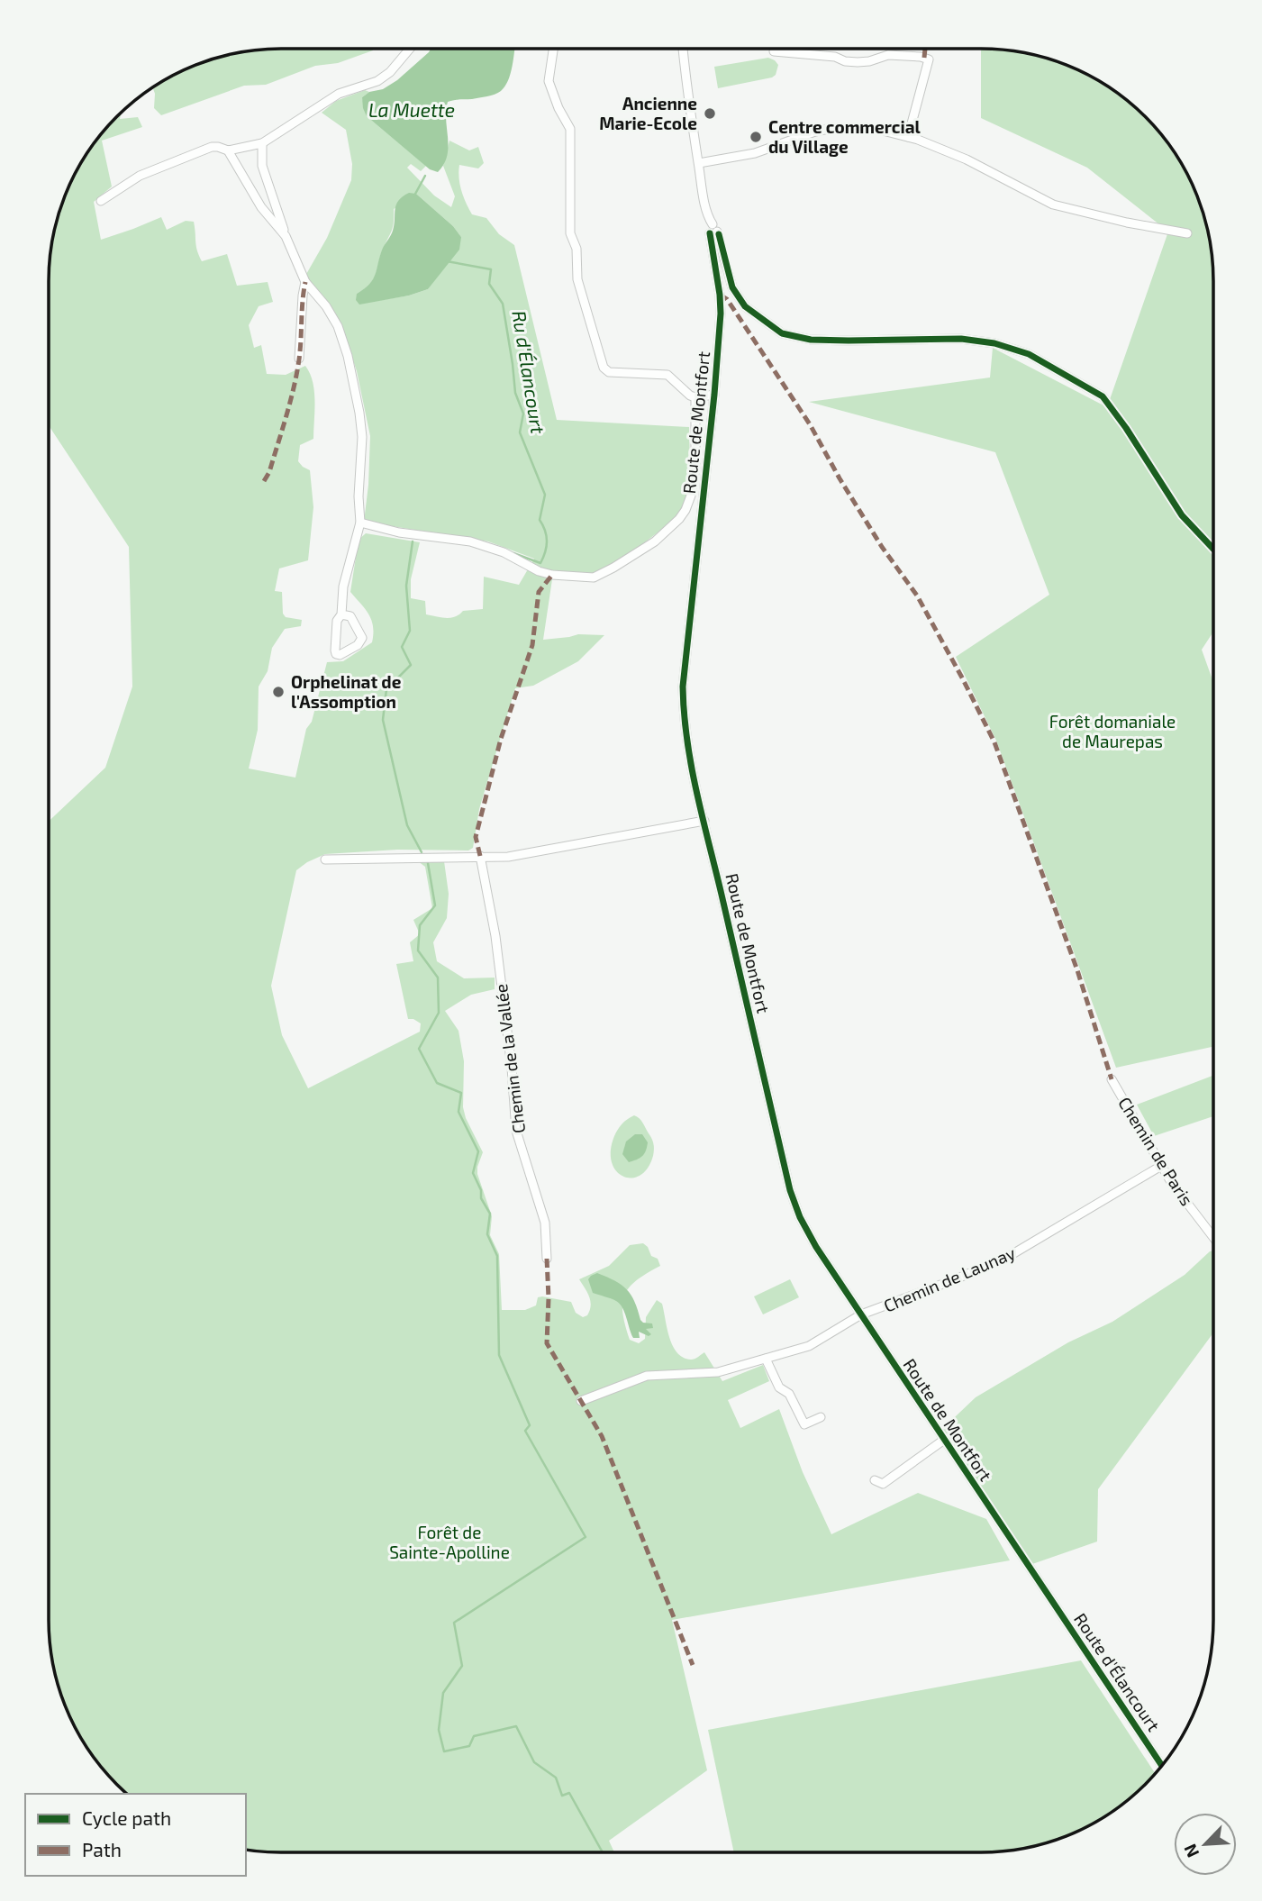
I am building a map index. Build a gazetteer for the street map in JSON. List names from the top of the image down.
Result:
{
  "streets": {
    "street": [
      "Route de Montfort",
      "Chemin de la Vallée",
      "Chemin de Paris",
      "Chemin de Launay",
      "Route d'Élancourt"
    ]
  },
  "crossings": [
    ["Route de Montfort", "Chemin de Launay"],
    ["Route de Montfort", "Route d'Élancourt"],
    ["Chemin de Paris", "Chemin de Launay"]
  ],
  "water": ["La Muette", "Ru d'Élancourt"],
  "parks": ["Forêt domaniale de Maurepas", "Forêt de Sainte-Apolline"],
  "places": ["Ancienne Marie-Ecole", "Centre commercial du Village", "Orphelinat de l'Assomption"],
  "legend": ["Cycle path", "Path"],
  "north": "bottom left"
}
